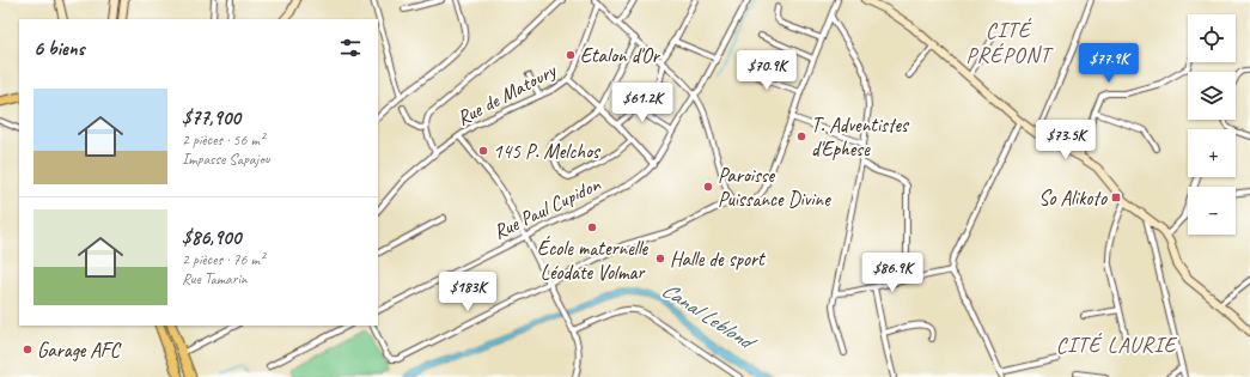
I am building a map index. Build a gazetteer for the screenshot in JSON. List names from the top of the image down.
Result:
{
  "streets": {
    "street": ["Rue de Matoury", "Rue Paul Cupidon"]
  },
  "districts": ["CITÉ PRÉPONT", "CITÉ LAURIE"],
  "water": ["Canal Leblond"],
  "places": {
    "other": [
      "Etalon d'Or",
      "T. Adventistes d'Ephese",
      "145 P. Melchos",
      "Paroisse Puissance Divine",
      "École maternelle Léodate Volmar",
      "Halle de sport",
      "Garage AFC"
    ],
    "transit": ["So Alikoto"]
  },
  "page": {
    "map_buttons": ["+", "−"],
    "heading": "6 biens",
    "price": [
      "$77.9K",
      "$70.9K",
      "$61.2K",
      "$73.5K",
      "$86.9K",
      "$183K"
    ],
    "list": [
      {
        "name": "$77,900",
        "note": "2 pièces · 56 m² · Impasse Sapajou"
      },
      {
        "name": "$86,900",
        "note": "2 pièces · 76 m² · Rue Tamarin"
      }
    ]
  }
}
